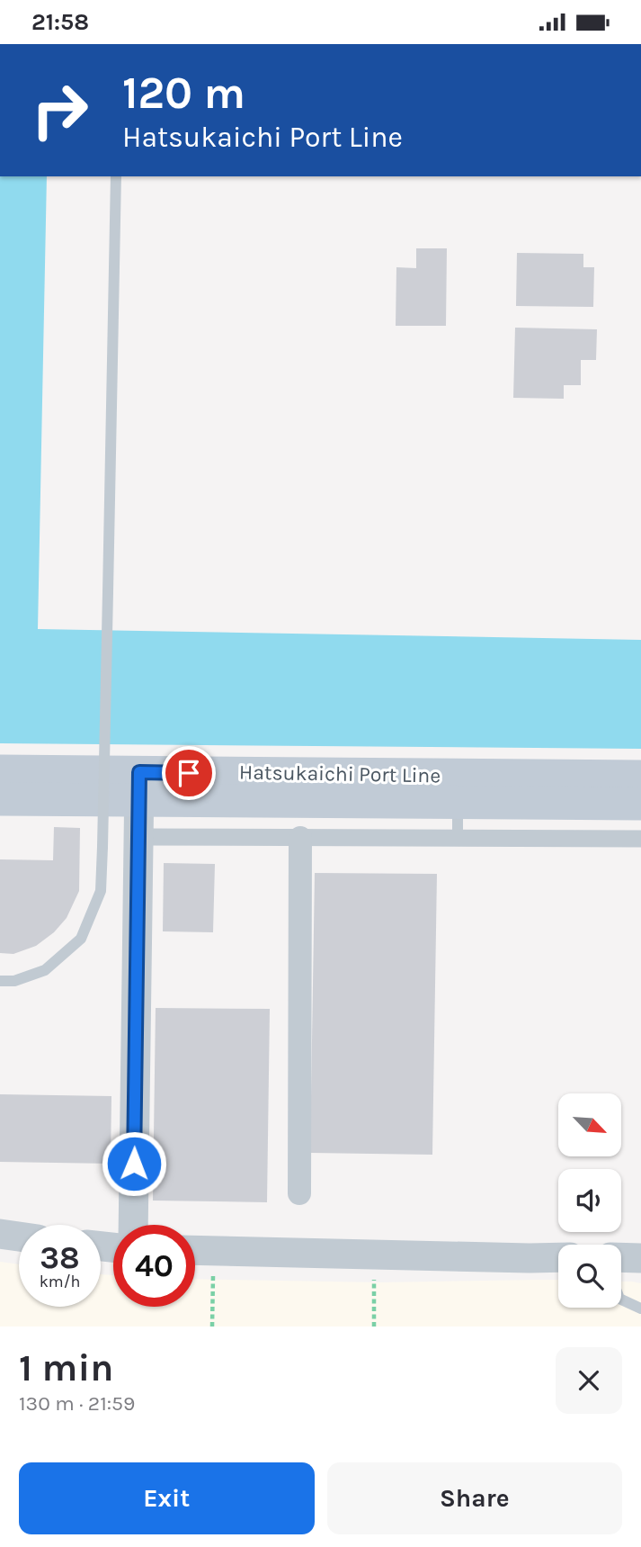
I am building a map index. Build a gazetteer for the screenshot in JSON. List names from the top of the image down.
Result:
{
  "streets": {
    "main road": ["Hatsukaichi Port Line"]
  },
  "north": "bottom right",
  "page": {
    "status": "21:58",
    "turn": ["120 m", "Hatsukaichi Port Line"],
    "speed": "38 km/h",
    "limit": "40",
    "heading": ["1 min", "130 m · 21:59"],
    "buttons": ["Exit", "Share"]
  }
}
